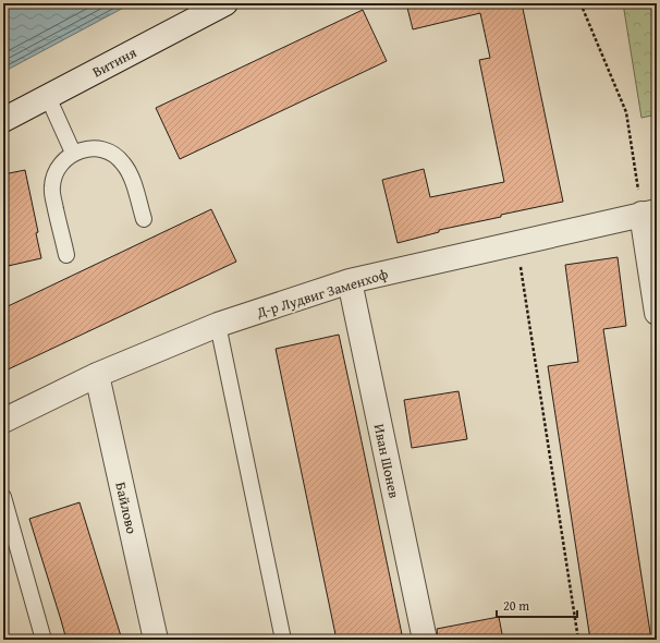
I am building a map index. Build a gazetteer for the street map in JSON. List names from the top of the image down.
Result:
{
  "streets": {
    "street": [
      "Витиня",
      "Д-р Лудвиг Заменхоф",
      "Иван Шонев",
      "Байлово"
    ]
  },
  "crossings": [
    ["Д-р Лудвиг Заменхоф", "Иван Шонев"],
    ["Д-р Лудвиг Заменхоф", "Байлово"]
  ],
  "scale_bar": "20 m"
}
